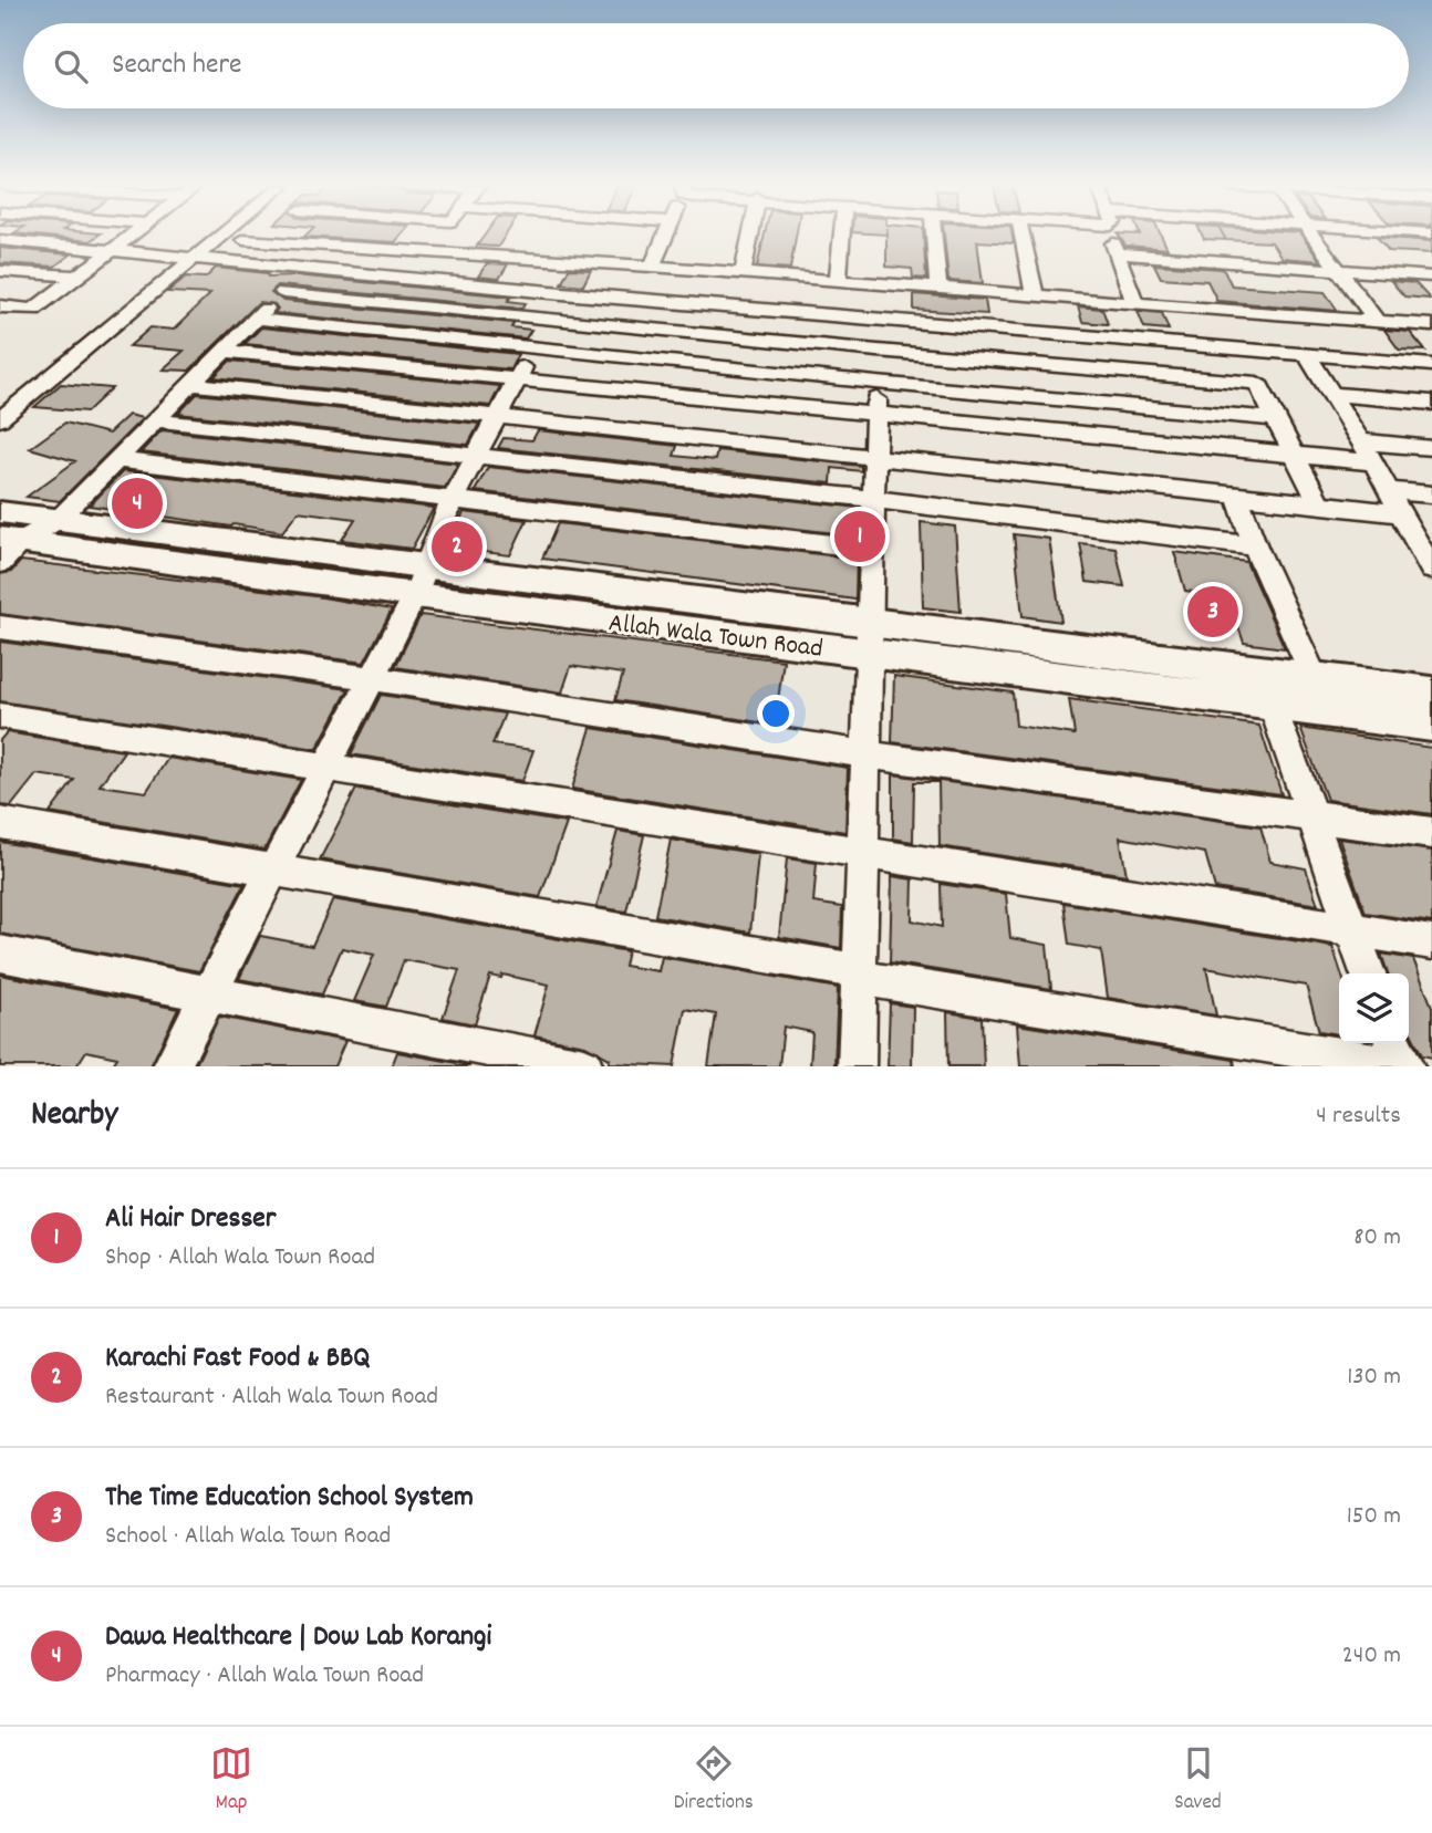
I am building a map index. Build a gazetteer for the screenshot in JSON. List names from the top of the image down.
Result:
{
  "streets": {
    "main road": ["Allah Wala Town Road"]
  },
  "page": {
    "search": "Search here",
    "pins": [
      "4",
      "1",
      "2",
      "3"
    ],
    "heading": ["Nearby", "4 results"],
    "list": [
      {
        "mark": "1",
        "name": "Ali Hair Dresser",
        "note": "Shop · Allah Wala Town Road",
        "value": "80 m"
      },
      {
        "mark": "2",
        "name": "Karachi Fast Food & BBQ",
        "note": "Restaurant · Allah Wala Town Road",
        "value": "130 m"
      },
      {
        "mark": "3",
        "name": "The Time Education School System",
        "note": "School · Allah Wala Town Road",
        "value": "150 m"
      },
      {
        "mark": "4",
        "name": "Dawa Healthcare | Dow Lab Korangi",
        "note": "Pharmacy · Allah Wala Town Road",
        "value": "240 m"
      }
    ],
    "nav": ["Map", "Directions", "Saved"]
  }
}
